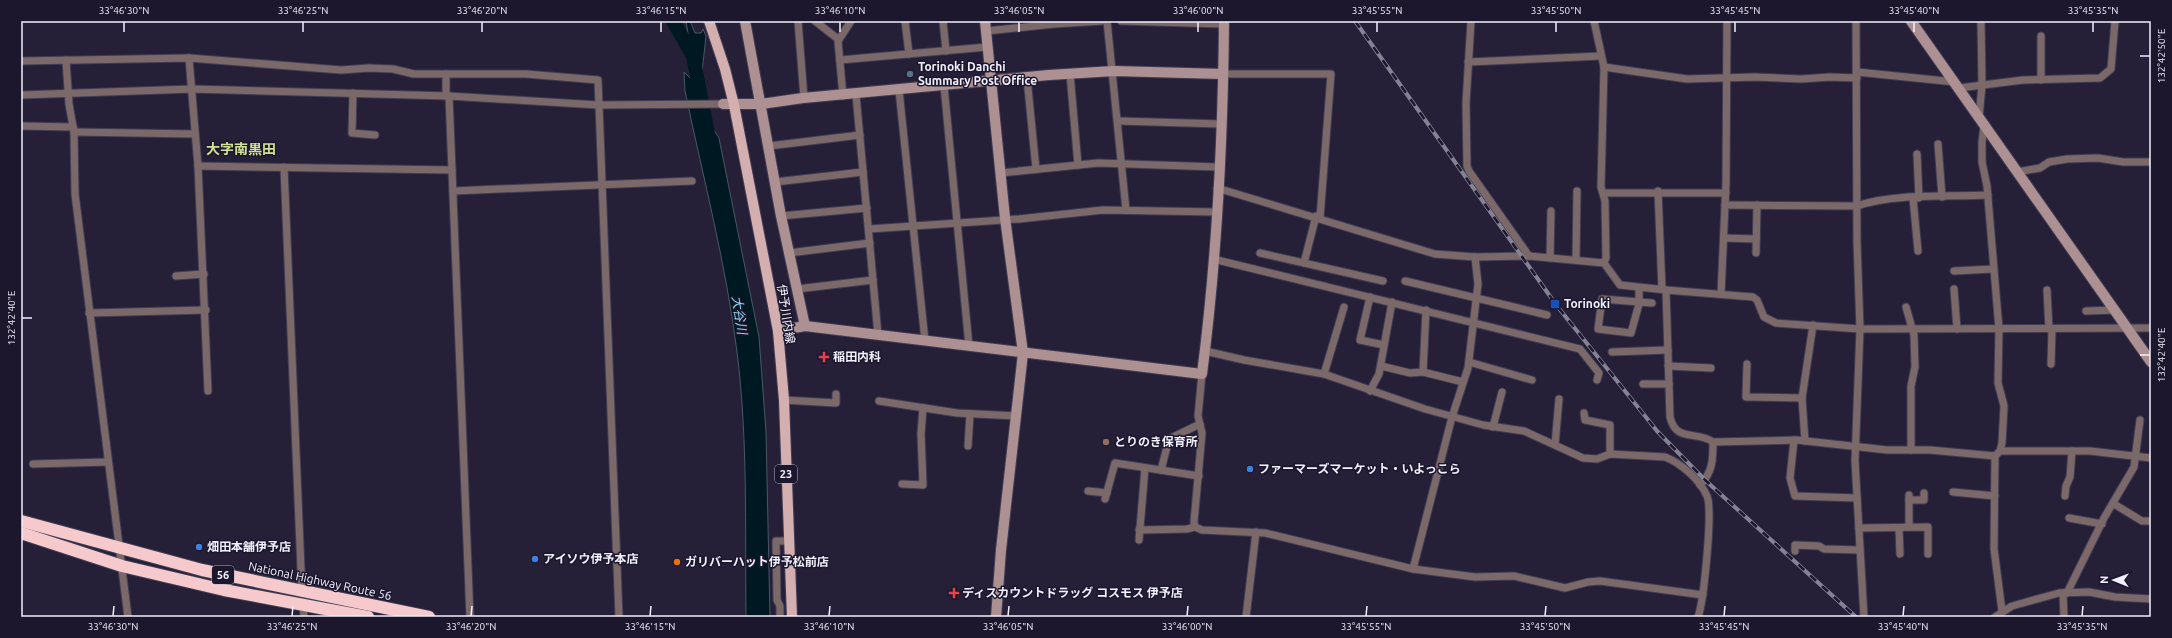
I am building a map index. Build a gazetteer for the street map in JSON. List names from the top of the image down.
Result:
{
  "streets": {
    "highway": ["56", "National Highway Route 56"],
    "main road": ["伊予川内線", "23"]
  },
  "districts": ["大字南黒田"],
  "water": ["大谷川"],
  "places": {
    "other": [
      "Torinoki Danchi Summary Post Office",
      "とりのき保育所",
      "ファーマーズマーケット・いよっこら",
      "畑田本舗伊予店",
      "アイソウ伊予本店",
      "ガリバーハット伊予松前店"
    ],
    "transit": ["Torinoki"],
    "health": ["稲田内科", "ディスカウントドラッグ コスモス 伊予店"]
  },
  "north": "left",
  "coordinates": [
    "33°46'30\"N",
    "33°46'25\"N",
    "33°46'20\"N",
    "33°46'15\"N",
    "33°46'10\"N",
    "33°46'05\"N",
    "33°46'00\"N",
    "33°45'55\"N",
    "33°45'50\"N",
    "33°45'45\"N",
    "33°45'40\"N",
    "33°45'35\"N",
    "132°42'50\"E",
    "132°42'40\"E"
  ]
}
